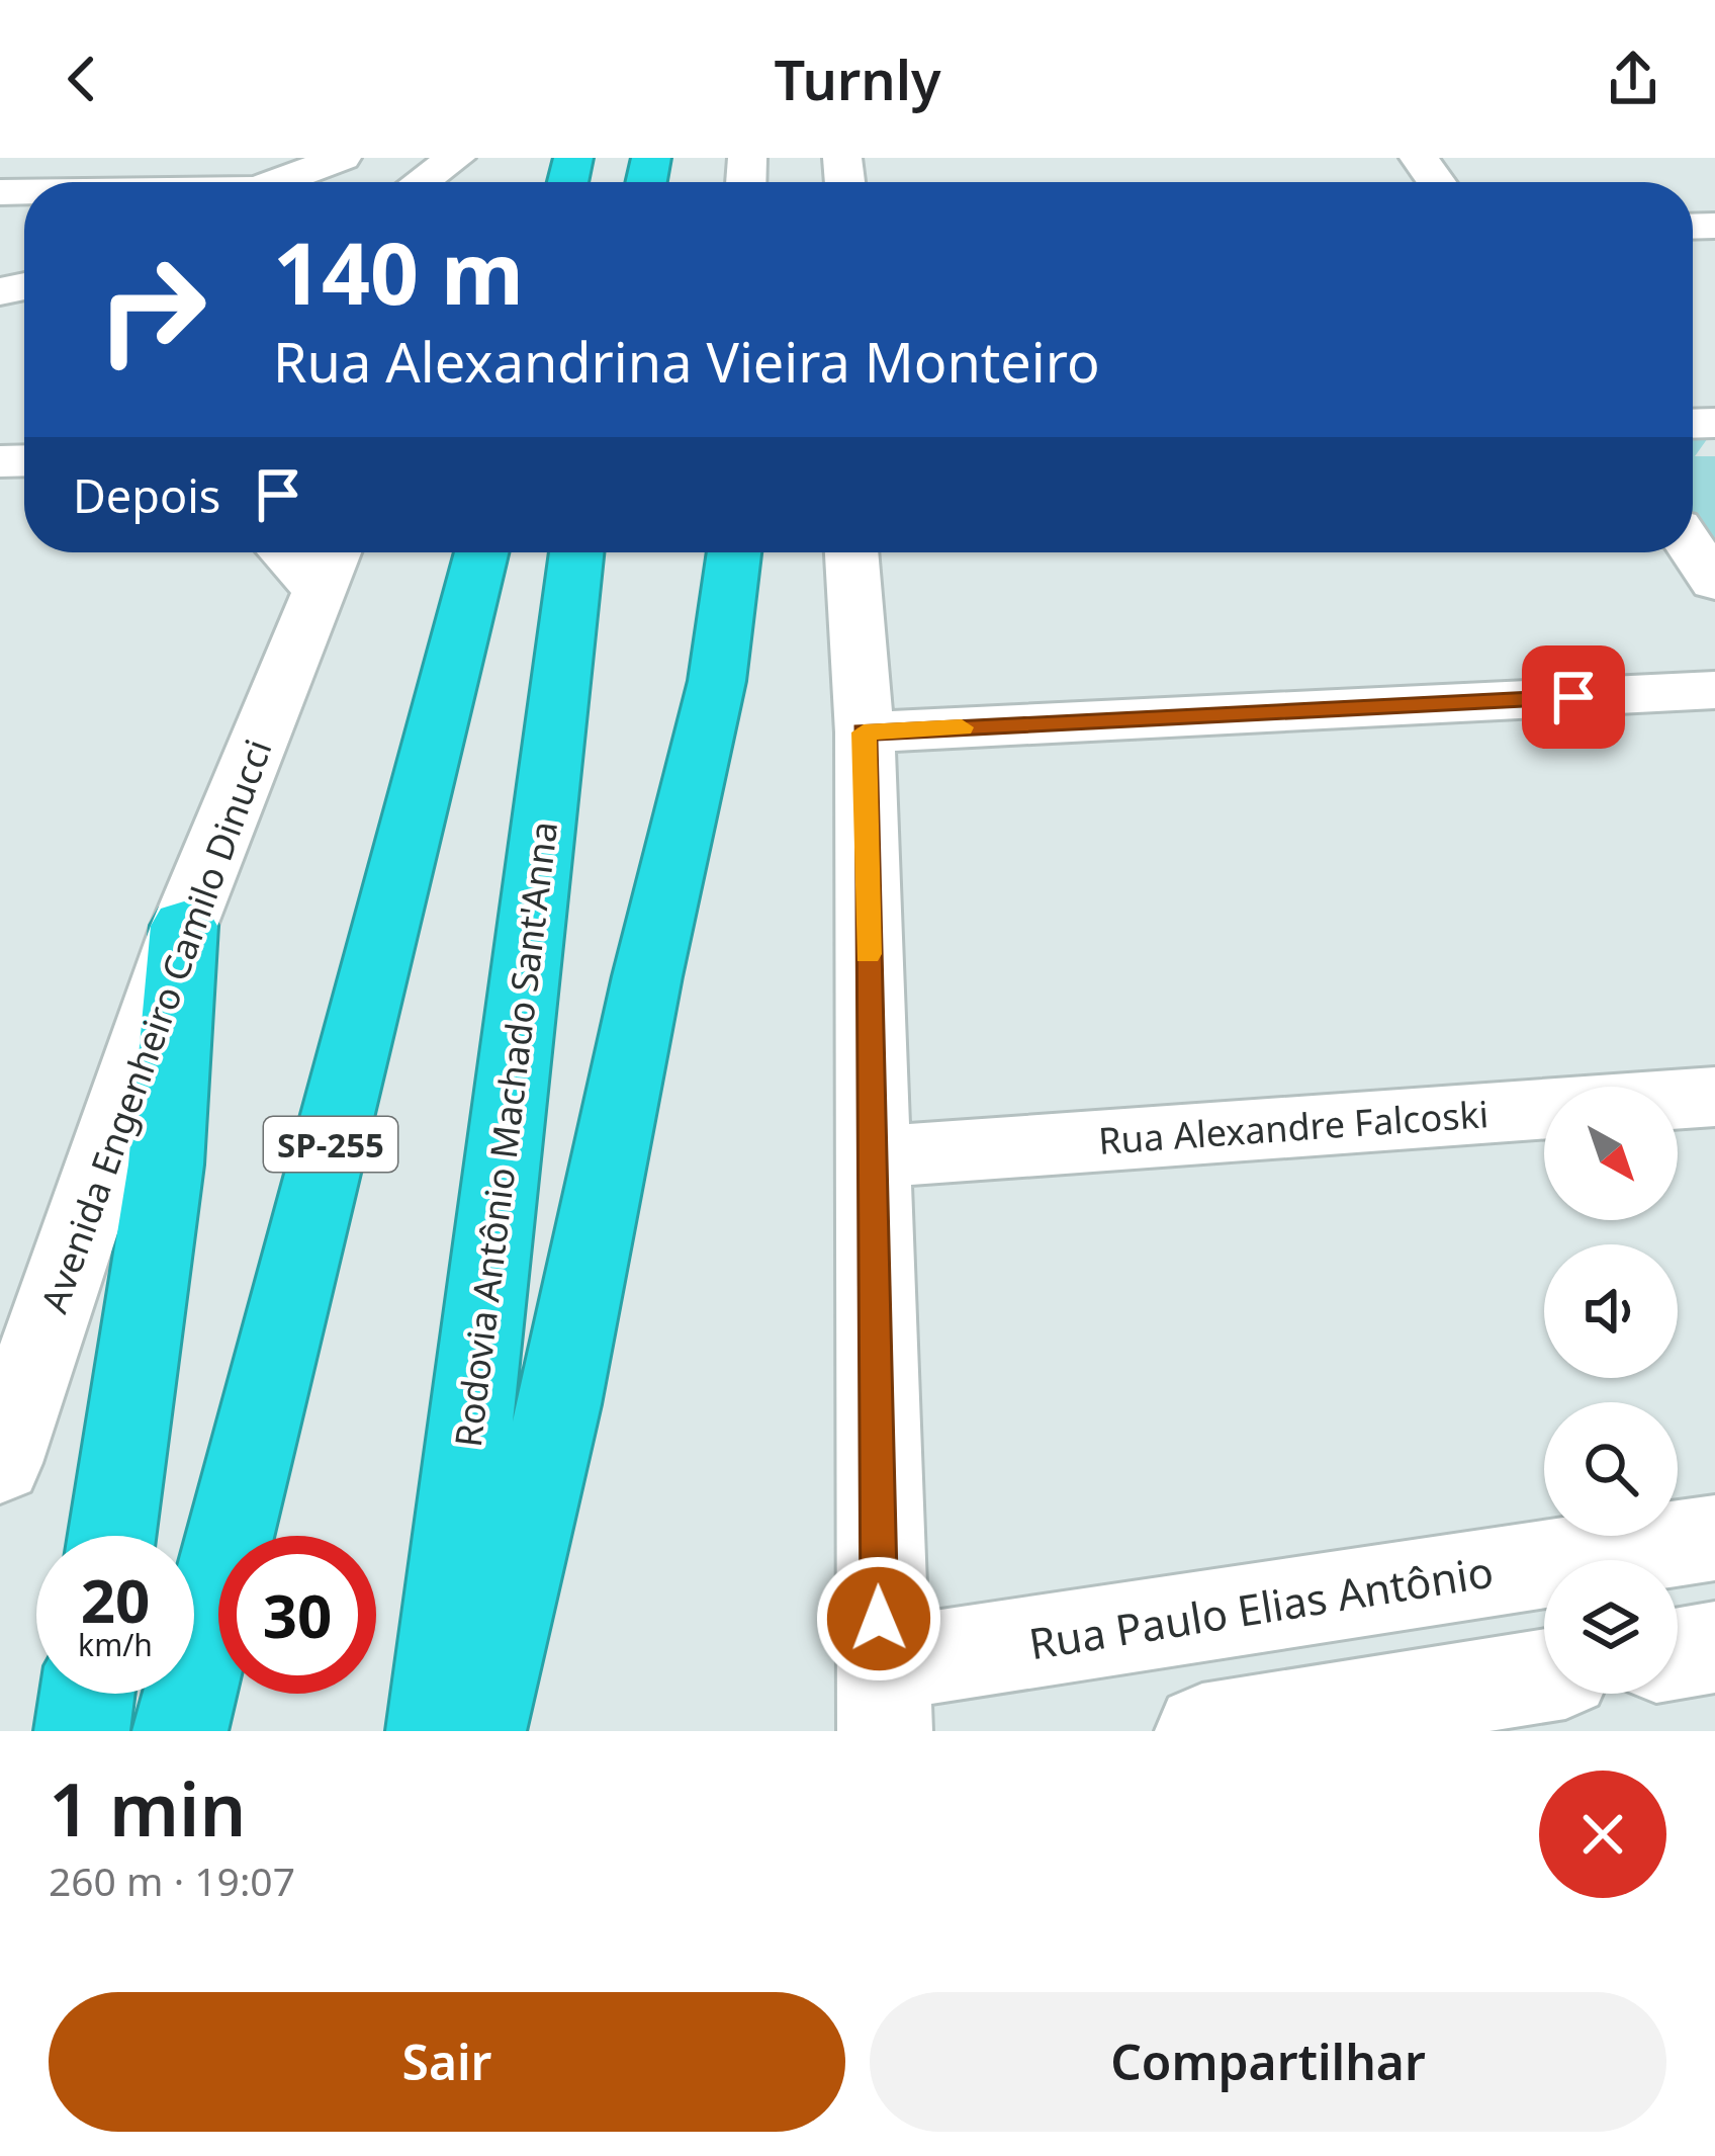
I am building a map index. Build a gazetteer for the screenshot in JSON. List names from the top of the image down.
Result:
{
  "streets": {
    "highway": ["Rodovia Antônio Machado Sant'Anna", "SP-255"],
    "street": ["Avenida Engenheiro Camilo Dinucci", "Rua Alexandre Falcoski", "Rua Paulo Elias Antônio"]
  },
  "north": "bottom right",
  "page": {
    "header": "Turnly",
    "turn": ["140 m", "Rua Alexandrina Vieira Monteiro"],
    "then": "Depois",
    "speed": "20 km/h",
    "limit": "30",
    "heading": ["1 min", "260 m · 19:07"],
    "buttons": ["Sair", "Compartilhar"]
  }
}
